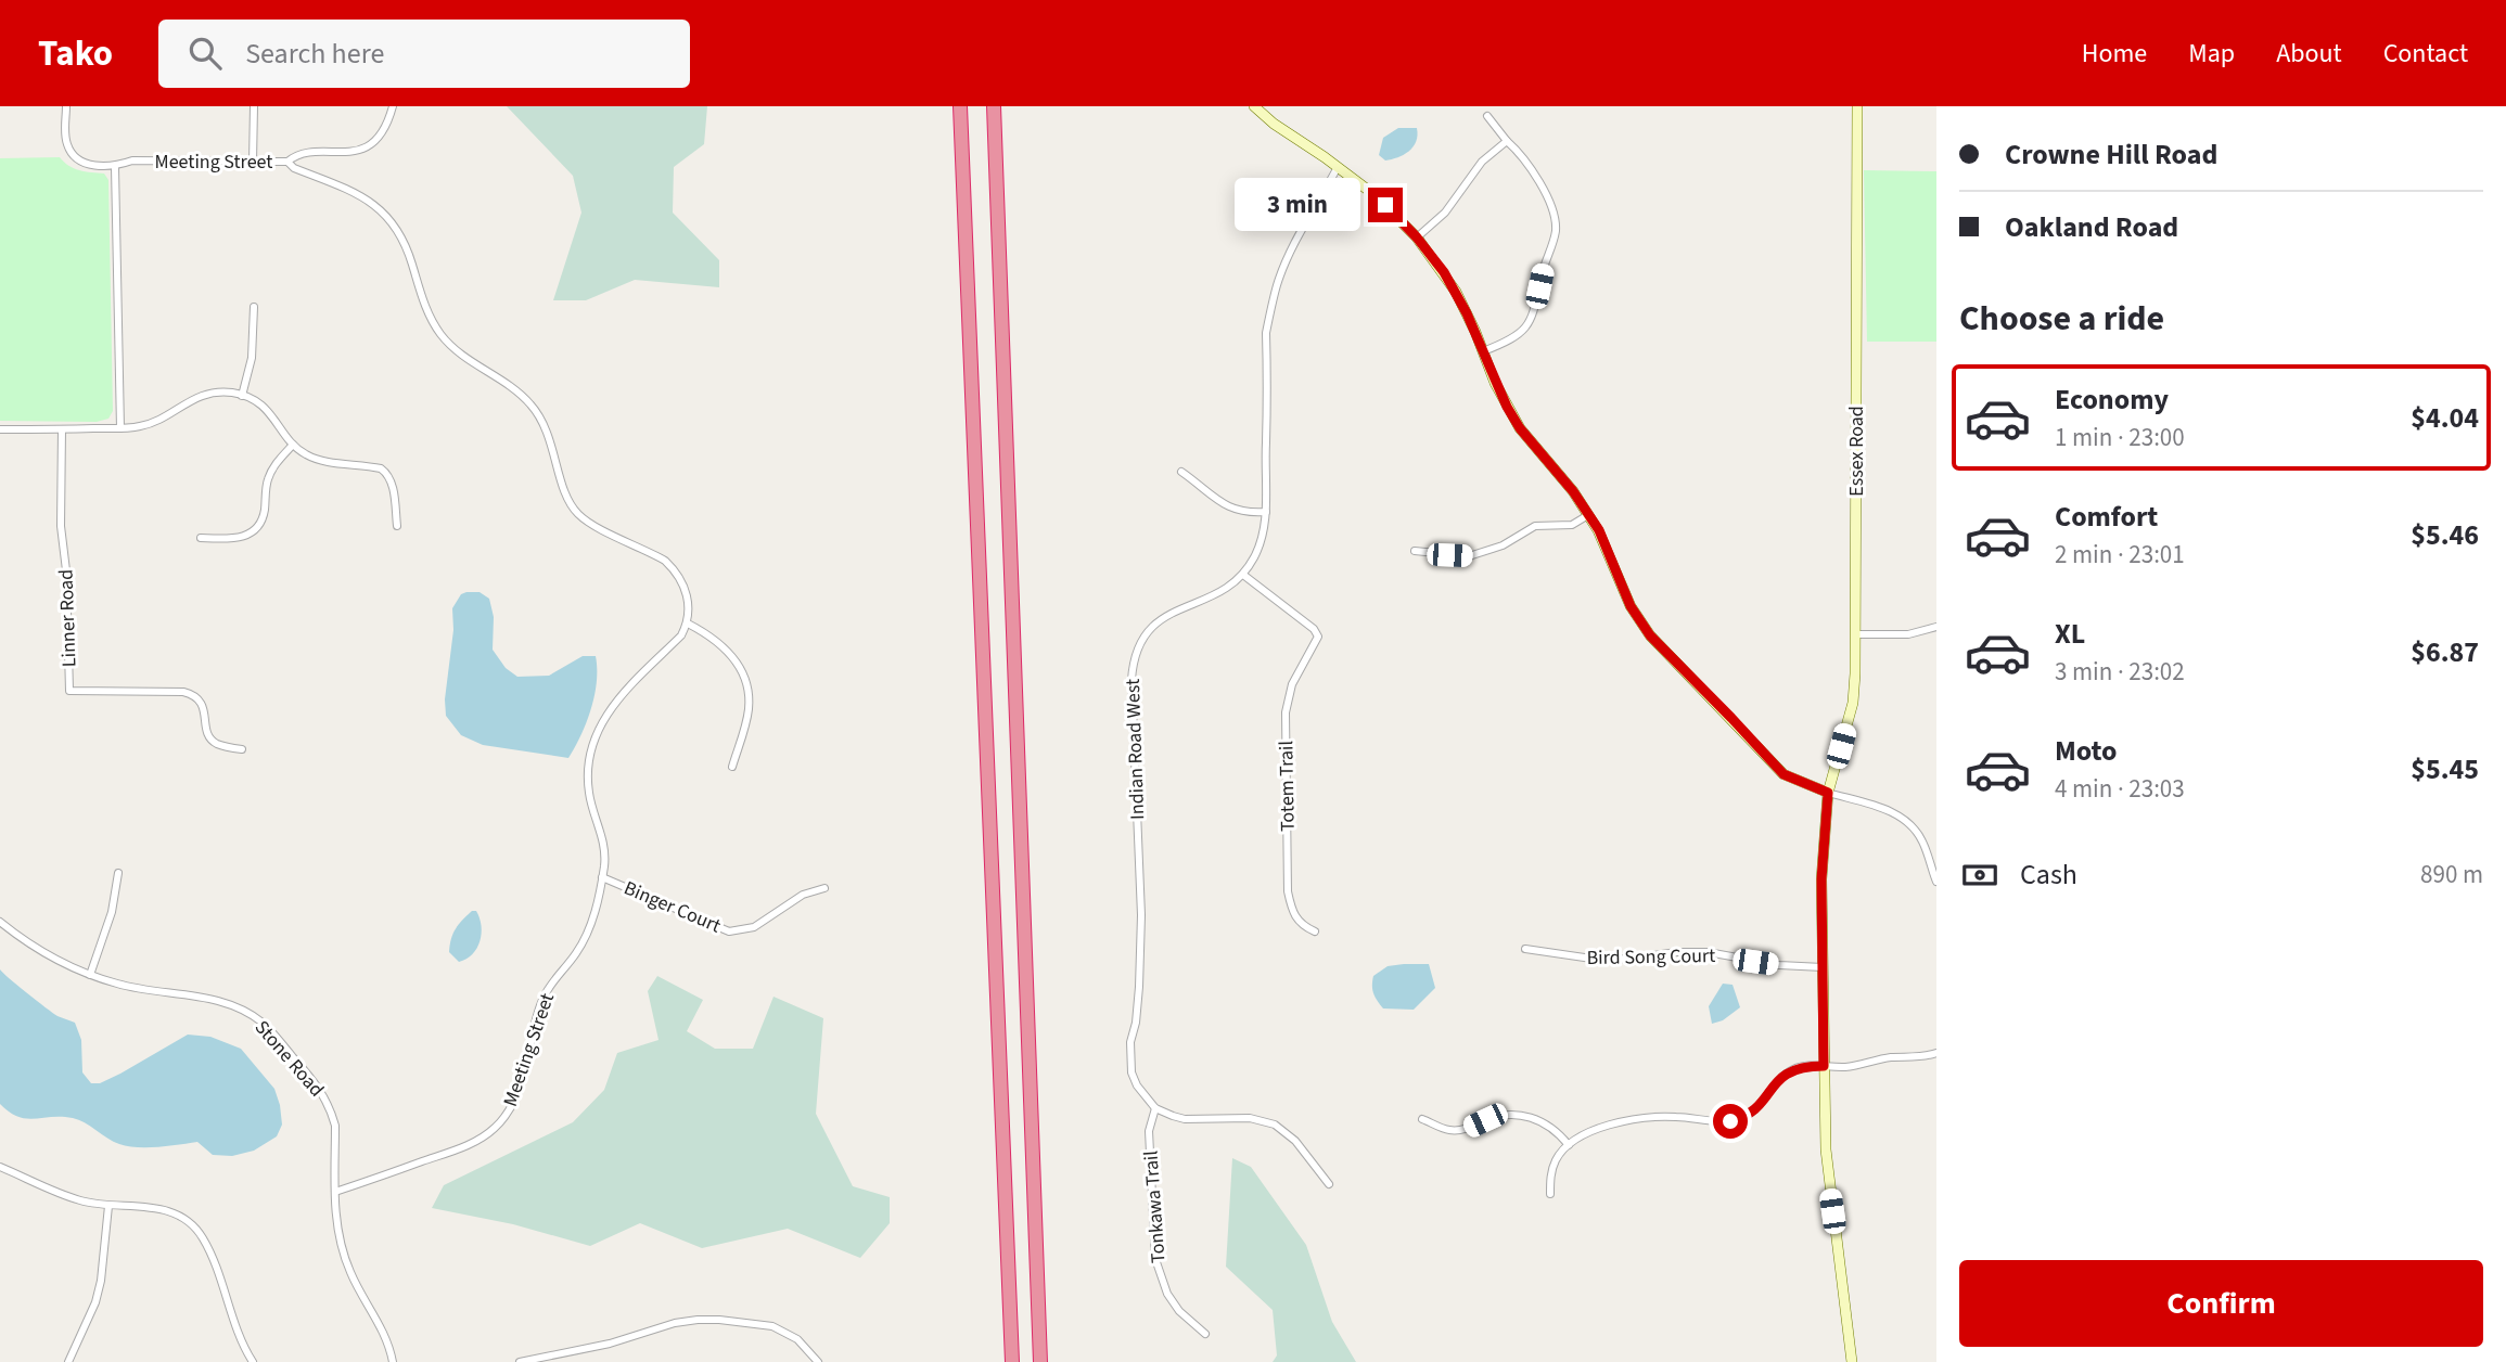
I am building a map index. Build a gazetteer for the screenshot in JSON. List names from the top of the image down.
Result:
{
  "streets": {
    "street": [
      "Meeting Street",
      "Essex Road",
      "Linner Road",
      "Indian Road West",
      "Totem Trail",
      "Binger Court",
      "Bird Song Court",
      "Stone Road",
      "Tonkawa Trail"
    ]
  },
  "crossings": [
    ["Meeting Street", "Binger Court"],
    ["Meeting Street", "Stone Road"],
    ["Essex Road", "Bird Song Court"],
    ["Indian Road West", "Totem Trail"],
    ["Indian Road West", "Tonkawa Trail"]
  ],
  "page": {
    "header": "Tako",
    "search": "Search here",
    "nav": [
      "Home",
      "Map",
      "About",
      "Contact"
    ],
    "banner": ["Crowne Hill Road", "Oakland Road"],
    "bubble": "3 min",
    "heading": "Choose a ride",
    "list": [
      {
        "name": "Economy",
        "note": "1 min · 23:00",
        "value": "$4.04"
      },
      {
        "name": "Comfort",
        "note": "2 min · 23:01",
        "value": "$5.46"
      },
      {
        "name": "XL",
        "note": "3 min · 23:02",
        "value": "$6.87"
      },
      {
        "name": "Moto",
        "note": "4 min · 23:03",
        "value": "$5.45"
      }
    ],
    "pay": ["Cash", "890 m"],
    "buttons": "Confirm"
  }
}
